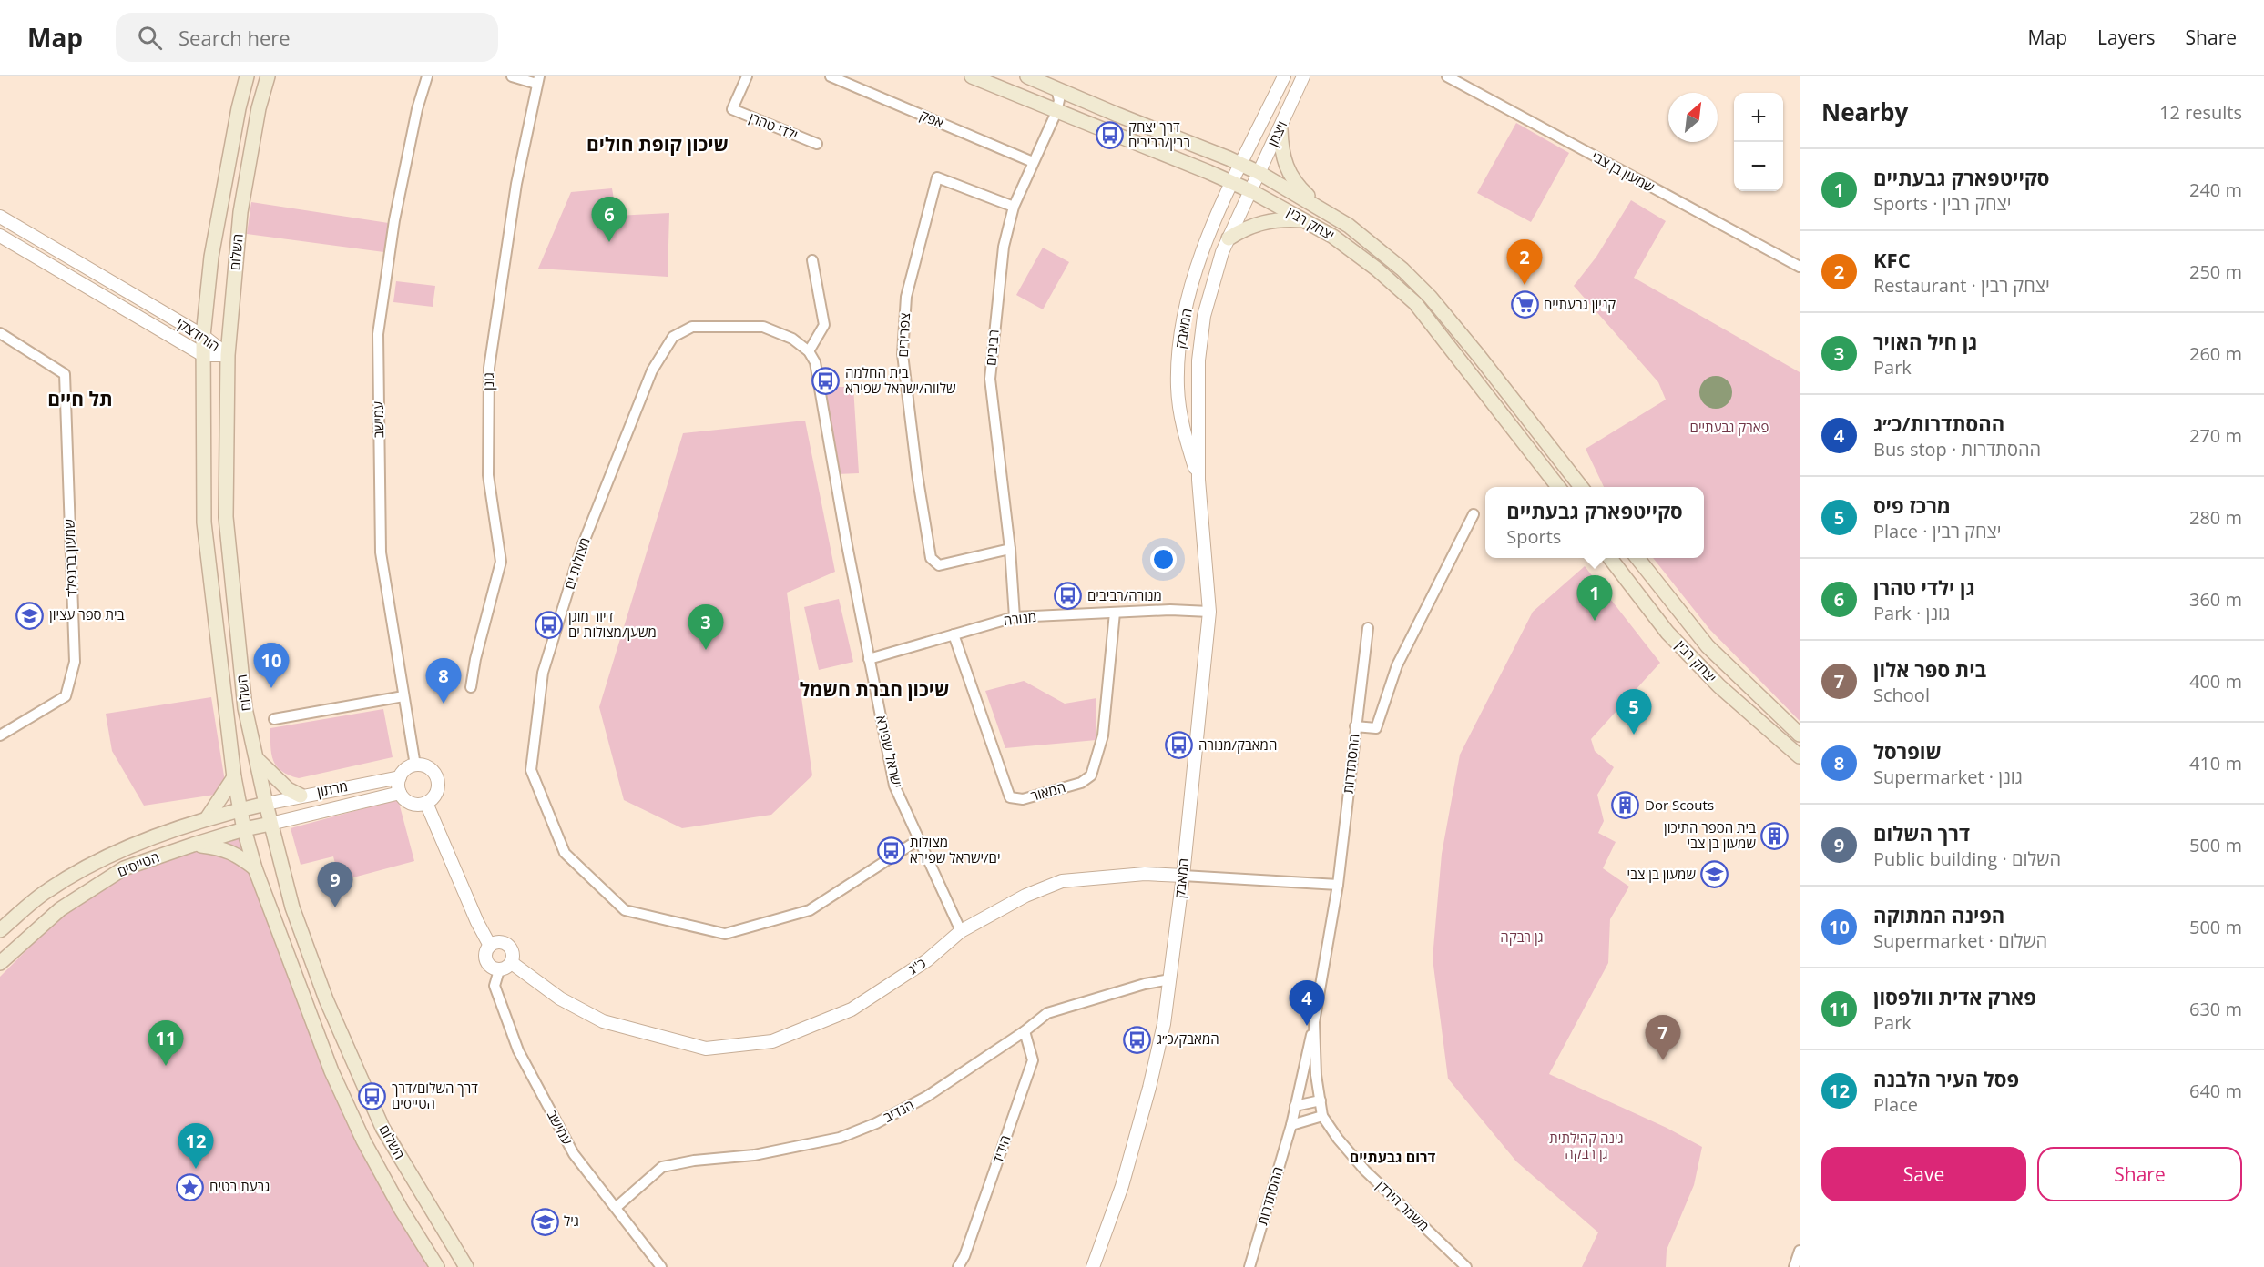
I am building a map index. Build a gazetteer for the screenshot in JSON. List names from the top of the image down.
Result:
{
  "streets": {
    "main road": ["יצחק רבין", "השלום", "הטייסים"],
    "street": [
      "אפק",
      "ילדי טהרן",
      "ויצמן",
      "שמעון בן צבי",
      "המאבק",
      "הורודצקי",
      "צפרירים",
      "רביבים",
      "גונן",
      "עמישב",
      "שמעון ברנפלד",
      "מצולות ים",
      "מנורה",
      "ישראל שפירא",
      "ההסתדרות",
      "מרתון",
      "המאור",
      "כ\"ג",
      "הנדיב",
      "הידיד",
      "משמר הירדן"
    ]
  },
  "crossings": [
    ["אפק", "רביבים"],
    ["ויצמן", "יצחק רבין"],
    ["ויצמן", "המאבק"],
    ["יצחק רבין", "המאבק"],
    ["יצחק רבין", "רביבים"],
    ["השלום", "הורודצקי"],
    ["השלום", "מרתון"],
    ["השלום", "הטייסים"],
    ["המאבק", "מנורה"],
    ["המאבק", "כ\"ג"],
    ["המאבק", "הנדיב"],
    ["צפרירים", "רביבים"],
    ["רביבים", "מנורה"],
    ["עמישב", "מרתון"],
    ["עמישב", "כ\"ג"],
    ["עמישב", "הנדיב"],
    ["מצולות ים", "ישראל שפירא"],
    ["מנורה", "ישראל שפירא"],
    ["מנורה", "המאור"],
    ["ישראל שפירא", "כ\"ג"],
    ["ההסתדרות", "כ\"ג"],
    ["ההסתדרות", "משמר הירדן"],
    ["מרתון", "הטייסים"],
    ["הנדיב", "הידיד"]
  ],
  "districts": [
    "שיכון קופת חולים",
    "תל חיים",
    "שיכון חברת חשמל",
    "דרום גבעתיים"
  ],
  "parks": ["פארק גבעתיים", "גן רבקה", "גינה קהילתית גן רבקה"],
  "places": {
    "bus stop": [
      "דרך יצחק רבין/רביבים",
      "בית החלמה שלווה/ישראל שפירא",
      "מנורה/רביבים",
      "דיור מוגן משען/מצולות ים",
      "המאבק/מנורה",
      "מצולות ים/ישראל שפירא",
      "המאבק/כ״ג",
      "דרך השלום/דרך הטייסים"
    ],
    "supermarket": ["קניון גבעתיים"],
    "school or university": ["בית ספר עציון", "שמעון בן צבי", "גיל"],
    "building": ["Dor Scouts", "בית הספר התיכון שמעון בן צבי"],
    "place": ["גבעת בטיח"]
  },
  "north": "top right",
  "page": {
    "header": "Map",
    "search": "Search here",
    "nav": ["Map", "Layers", "Share"],
    "heading": ["Nearby", "12 results"],
    "map_buttons": ["+", "−"],
    "list": [
      {
        "mark": "1",
        "name": "סקייטפארק גבעתיים",
        "note": "Sports · יצחק רבין",
        "value": "240 m"
      },
      {
        "mark": "2",
        "name": "KFC",
        "note": "Restaurant · יצחק רבין",
        "value": "250 m"
      },
      {
        "mark": "3",
        "name": "גן חיל האויר",
        "note": "Park",
        "value": "260 m"
      },
      {
        "mark": "4",
        "name": "ההסתדרות/כ״ג",
        "note": "Bus stop · ההסתדרות",
        "value": "270 m"
      },
      {
        "mark": "5",
        "name": "מרכז פיס",
        "note": "Place · יצחק רבין",
        "value": "280 m"
      },
      {
        "mark": "6",
        "name": "גן ילדי טהרן",
        "note": "Park · גונן",
        "value": "360 m"
      },
      {
        "mark": "7",
        "name": "בית ספר אלון",
        "note": "School",
        "value": "400 m"
      },
      {
        "mark": "8",
        "name": "שופרסל",
        "note": "Supermarket · גונן",
        "value": "410 m"
      },
      {
        "mark": "9",
        "name": "דרך השלום",
        "note": "Public building · השלום",
        "value": "500 m"
      },
      {
        "mark": "10",
        "name": "הפינה המתוקה",
        "note": "Supermarket · השלום",
        "value": "500 m"
      },
      {
        "mark": "11",
        "name": "פארק אדית וולפסון",
        "note": "Park",
        "value": "630 m"
      },
      {
        "mark": "12",
        "name": "פסל העיר הלבנה",
        "note": "Place",
        "value": "640 m"
      }
    ],
    "pins": [
      "6",
      "2",
      "1",
      "3",
      "10",
      "8",
      "5",
      "9",
      "4",
      "7",
      "11",
      "12"
    ],
    "popup": ["סקייטפארק גבעתיים", "Sports"],
    "buttons": ["Save", "Share"]
  }
}
